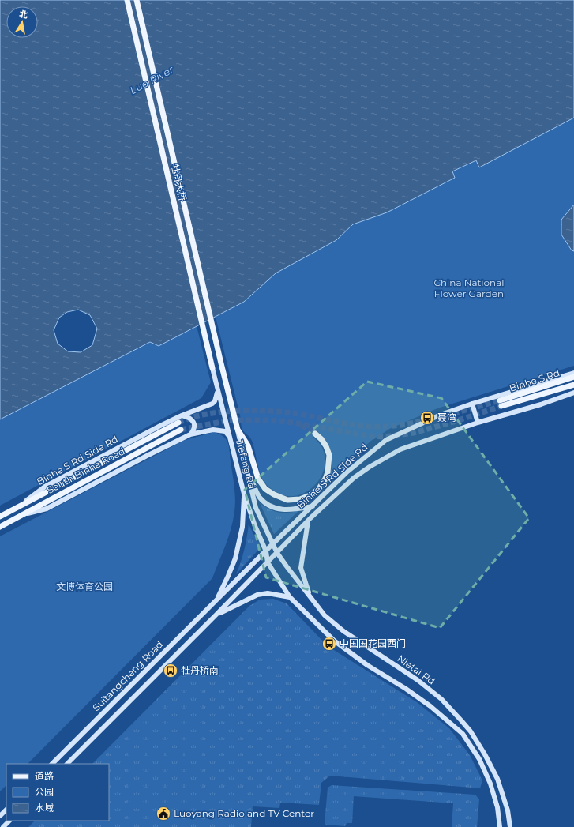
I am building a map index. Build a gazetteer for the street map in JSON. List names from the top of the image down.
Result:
{
  "streets": {
    "main road": [
      "牡丹大桥",
      "Binhe S Rd",
      "Binhe S Rd Side Rd",
      "Jiefang Rd",
      "South Binhe Road",
      "Nietai Rd",
      "Suitangcheng Road"
    ]
  },
  "crossings": [
    ["牡丹大桥", "Jiefang Rd"],
    ["Binhe S Rd Side Rd", "Jiefang Rd"],
    ["Binhe S Rd Side Rd", "South Binhe Road"],
    ["Binhe S Rd Side Rd", "Nietai Rd"],
    ["Binhe S Rd Side Rd", "Suitangcheng Road"],
    ["Jiefang Rd", "Nietai Rd"]
  ],
  "water": ["Luo River"],
  "parks": ["China National Flower Garden", "文博体育公园"],
  "places": {
    "bus stop": ["聂湾", "中国国花园西门", "牡丹桥南"],
    "public building": ["Luoyang Radio and TV Center"]
  },
  "legend": ["道路", "公园", "水域"],
  "north": "top"
}
